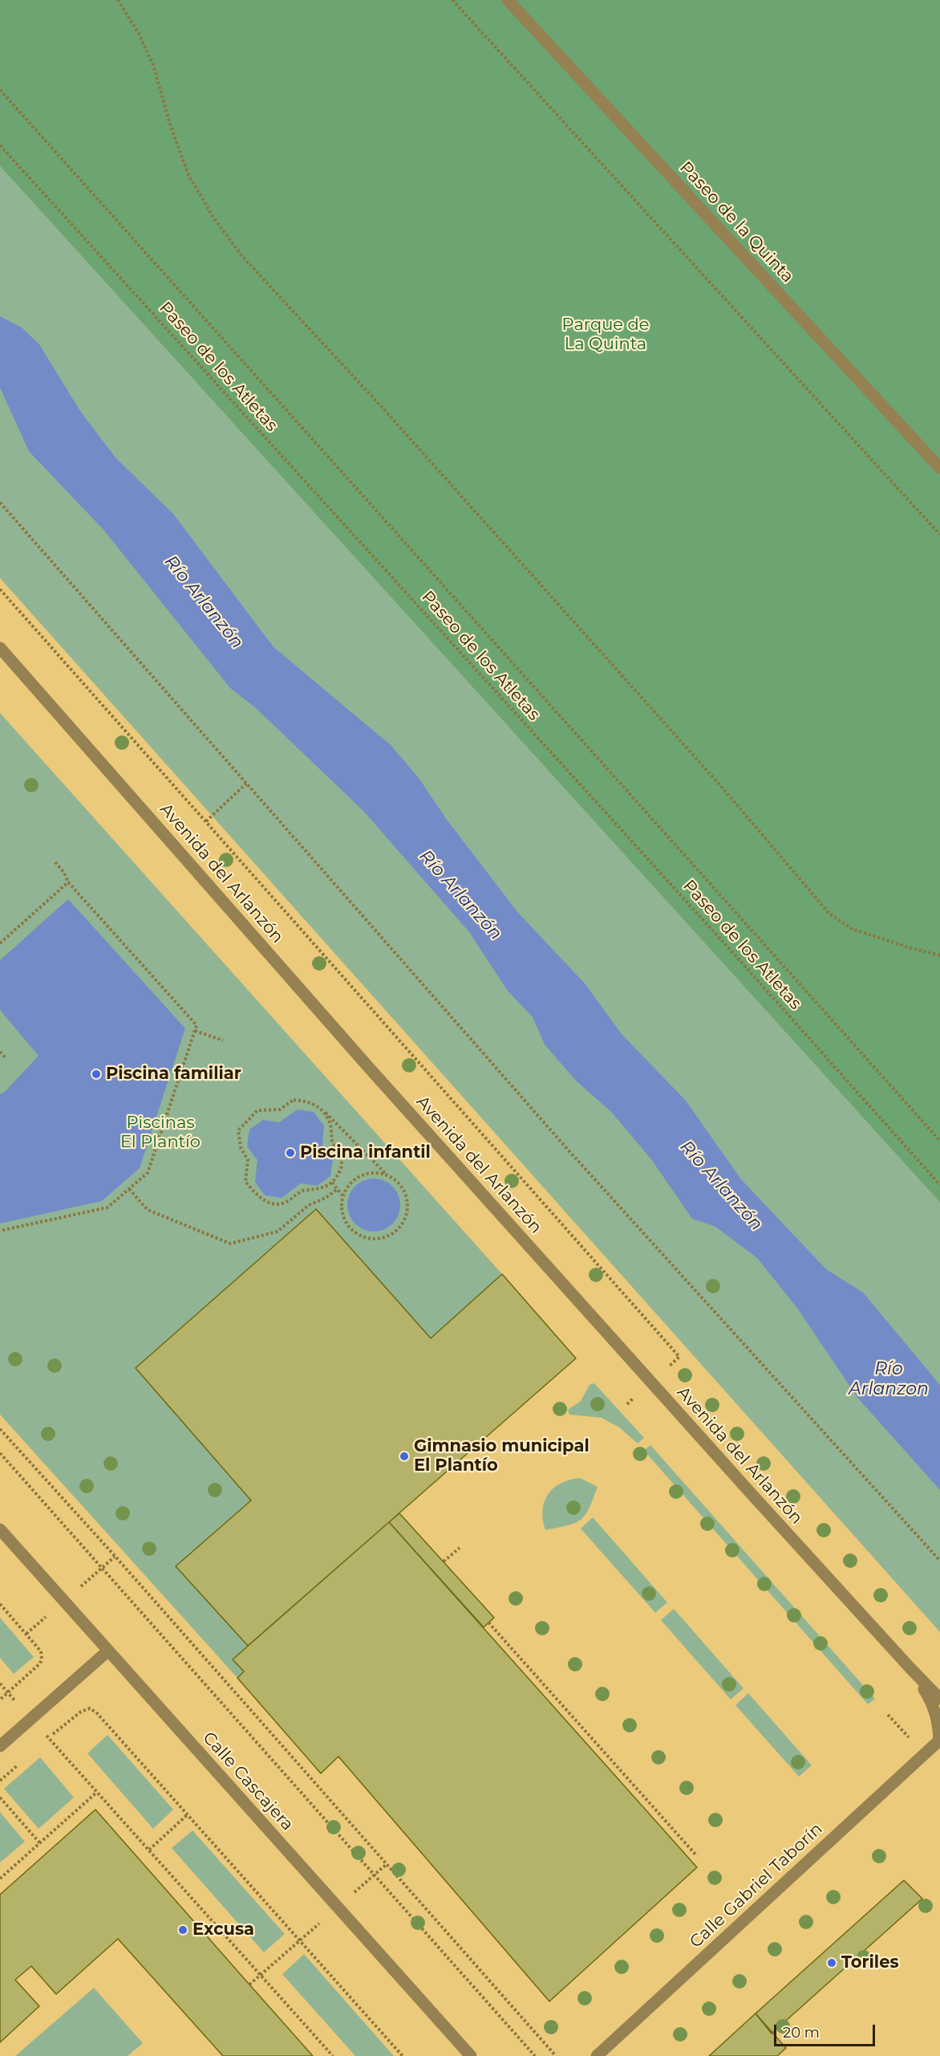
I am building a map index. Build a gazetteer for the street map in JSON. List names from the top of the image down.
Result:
{
  "streets": {
    "street": [
      "Paseo de la Quinta",
      "Avenida del Arlanzón",
      "Calle Cascajera",
      "Calle Gabriel Taborín"
    ],
    "path": ["Paseo de los Atletas"]
  },
  "crossings": [
    ["Avenida del Arlanzón", "Calle Gabriel Taborín"]
  ],
  "water": ["Río Arlanzón", "Río Arlanzon"],
  "parks": ["Parque de La Quinta", "Piscinas El Plantío"],
  "places": [
    "Piscina familiar",
    "Piscina infantil",
    "Gimnasio municipal El Plantío",
    "Excusa",
    "Toriles"
  ],
  "scale_bar": "20 m"
}
